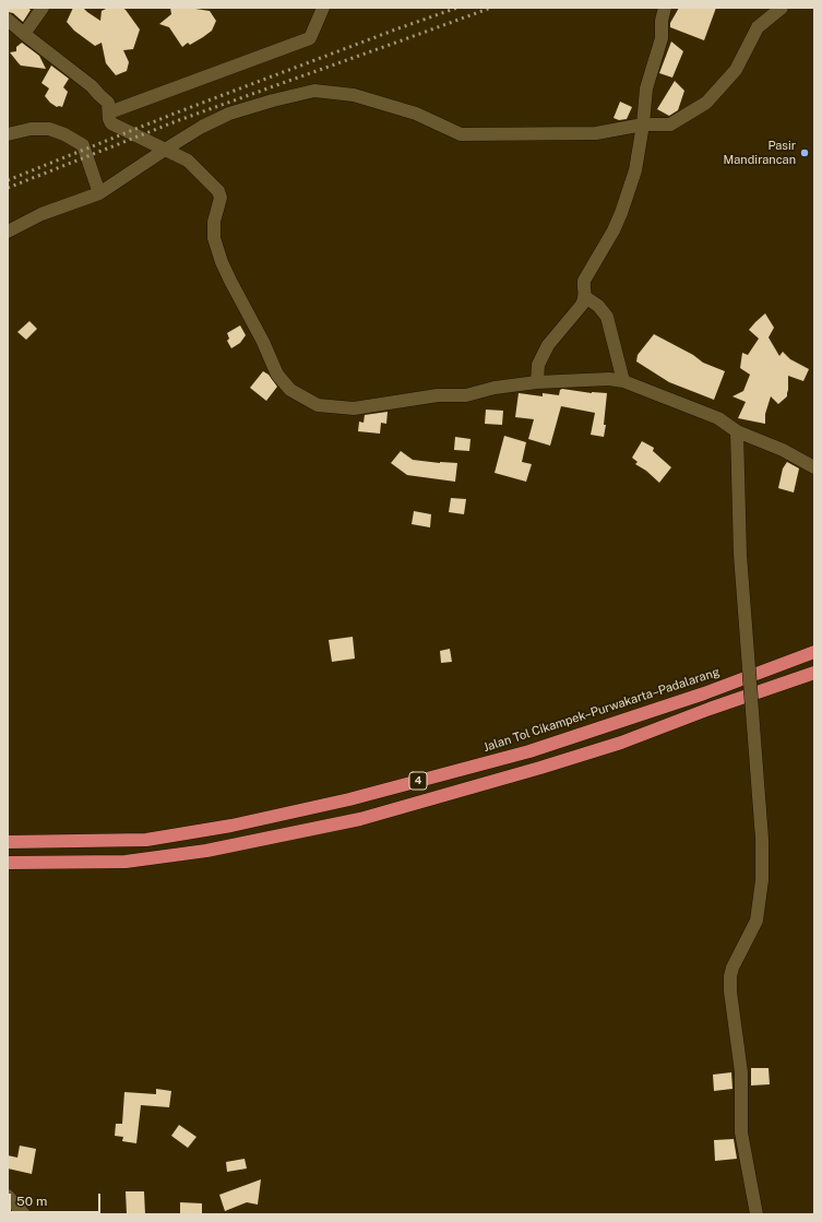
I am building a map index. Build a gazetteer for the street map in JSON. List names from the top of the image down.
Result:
{
  "streets": {
    "highway": ["Jalan Tol Cikampek–Purwakarta–Padalarang", "4"]
  },
  "places": ["Pasir Mandirancan"],
  "scale_bar": "50 m"
}
